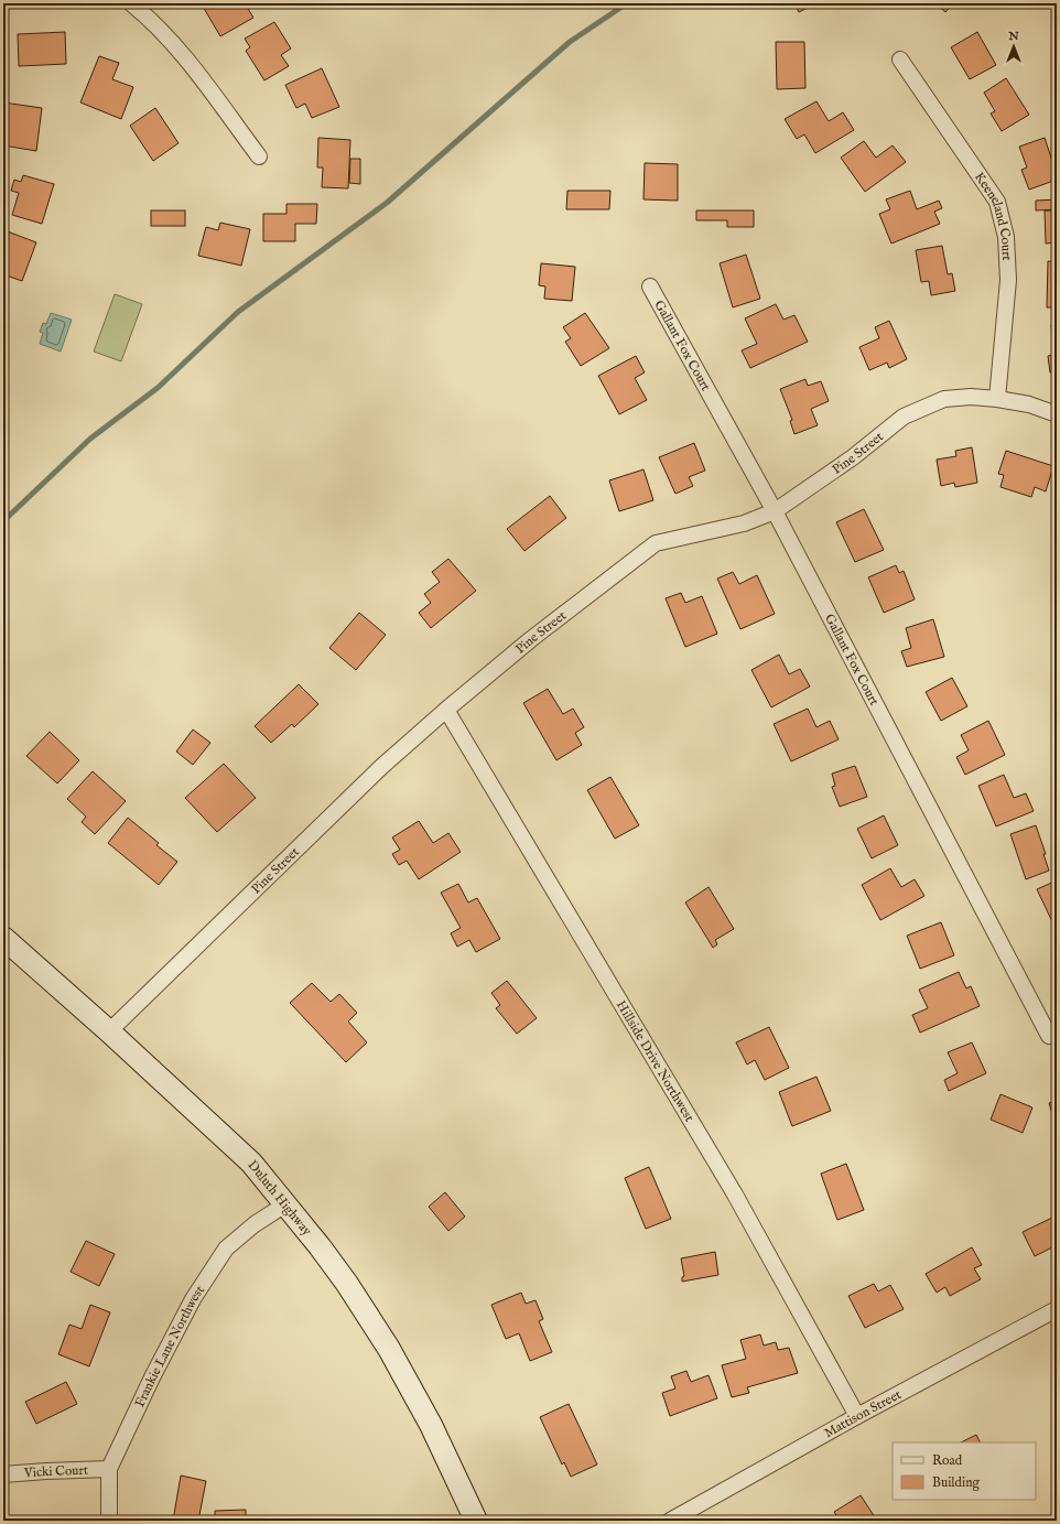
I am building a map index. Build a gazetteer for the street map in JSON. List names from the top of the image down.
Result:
{
  "streets": {
    "main road": ["Duluth Highway"],
    "street": [
      "Keeneland Court",
      "Gallant Fox Court",
      "Pine Street",
      "Hillside Drive Northwest",
      "Frankie Lane Northwest",
      "Mattison Street",
      "Vicki Court"
    ]
  },
  "crossings": [
    ["Keeneland Court", "Pine Street"],
    ["Gallant Fox Court", "Pine Street"],
    ["Pine Street", "Hillside Drive Northwest"],
    ["Pine Street", "Duluth Highway"],
    ["Hillside Drive Northwest", "Mattison Street"],
    ["Duluth Highway", "Frankie Lane Northwest"],
    ["Frankie Lane Northwest", "Vicki Court"]
  ],
  "legend": ["Road", "Building"],
  "north": "top"
}
